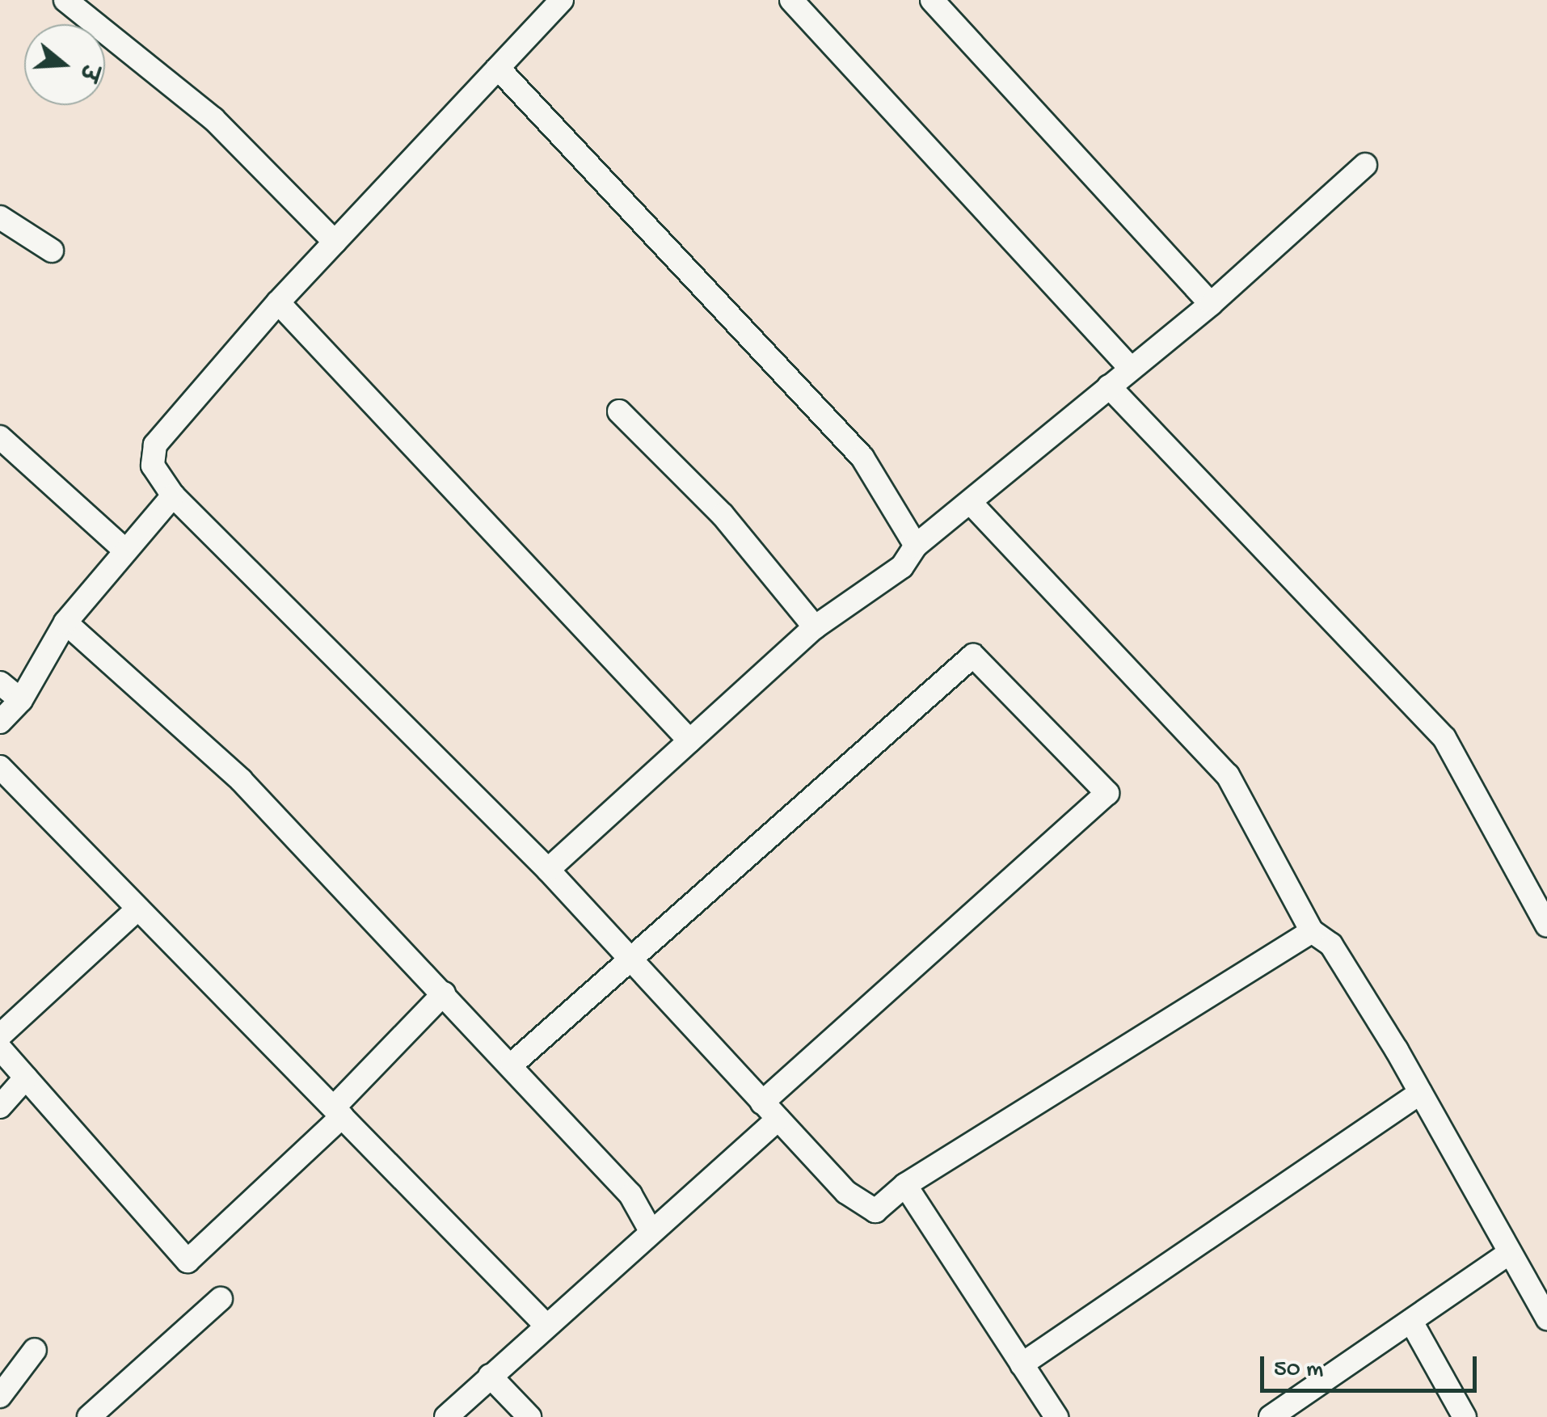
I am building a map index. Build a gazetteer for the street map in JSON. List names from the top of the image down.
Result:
{
  "scale_bar": "50 m",
  "north": "right"
}
